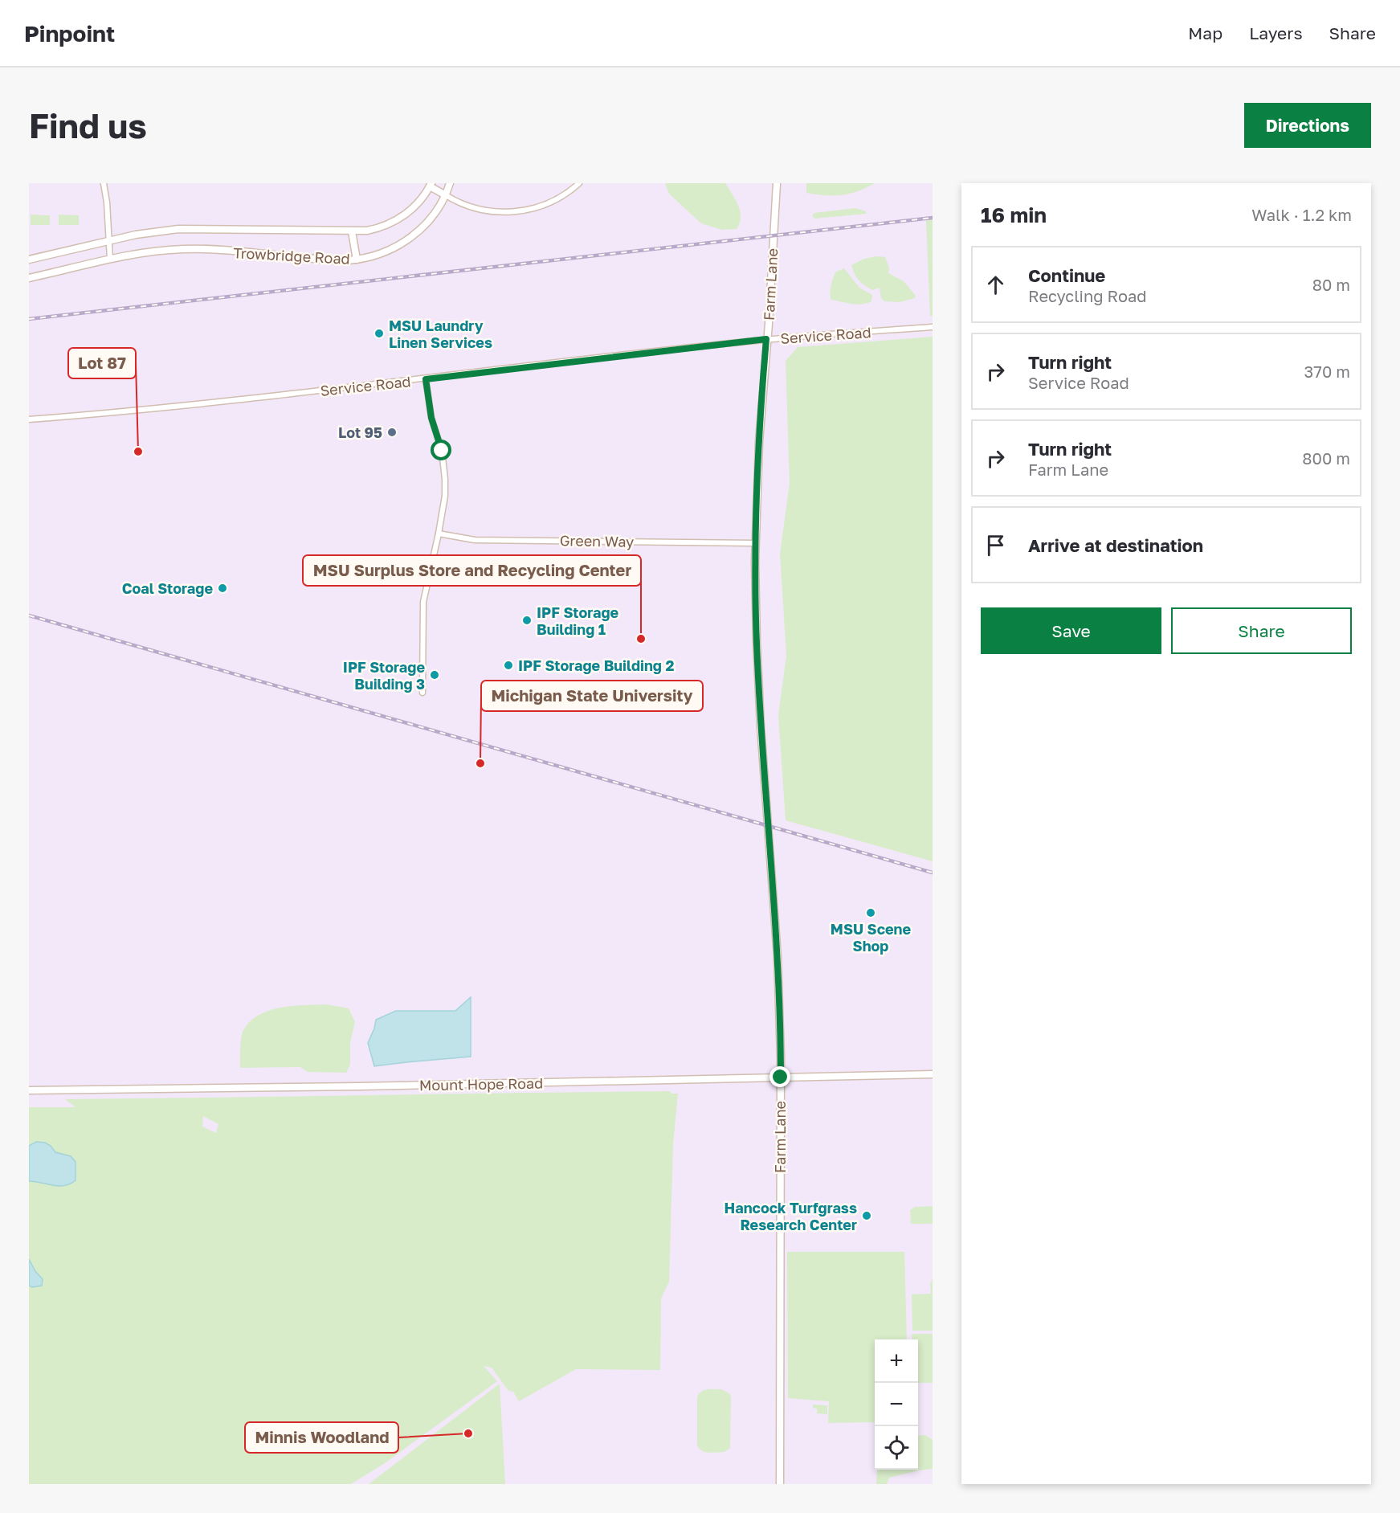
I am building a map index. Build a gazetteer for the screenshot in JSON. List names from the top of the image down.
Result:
{
  "streets": {
    "street": [
      "Trowbridge Road",
      "Farm Lane",
      "Service Road",
      "Green Way",
      "Mount Hope Road"
    ]
  },
  "crossings": [
    ["Farm Lane", "Service Road"],
    ["Farm Lane", "Green Way"],
    ["Farm Lane", "Mount Hope Road"]
  ],
  "places": [
    "MSU Laundry Linen Services",
    "Lot 95",
    "Lot 87",
    "Coal Storage",
    "IPF Storage Building 1",
    "MSU Surplus Store and Recycling Center",
    "IPF Storage Building 2",
    "IPF Storage Building 3",
    "Michigan State University",
    "MSU Scene Shop",
    "Hancock Turfgrass Research Center",
    "Minnis Woodland"
  ],
  "page": {
    "header": "Pinpoint",
    "nav": ["Map", "Layers", "Share"],
    "buttons": [
      "Directions",
      ["Save", "Share"]
    ],
    "title": "Find us",
    "heading": ["16 min", "Walk · 1.2 km"],
    "list": [
      ["Continue", "Recycling Road", "80 m"],
      ["Turn right", "Service Road", "370 m"],
      ["Turn right", "Farm Lane", "800 m"],
      "Arrive at destination"
    ],
    "map_buttons": ["+", "−"]
  }
}
